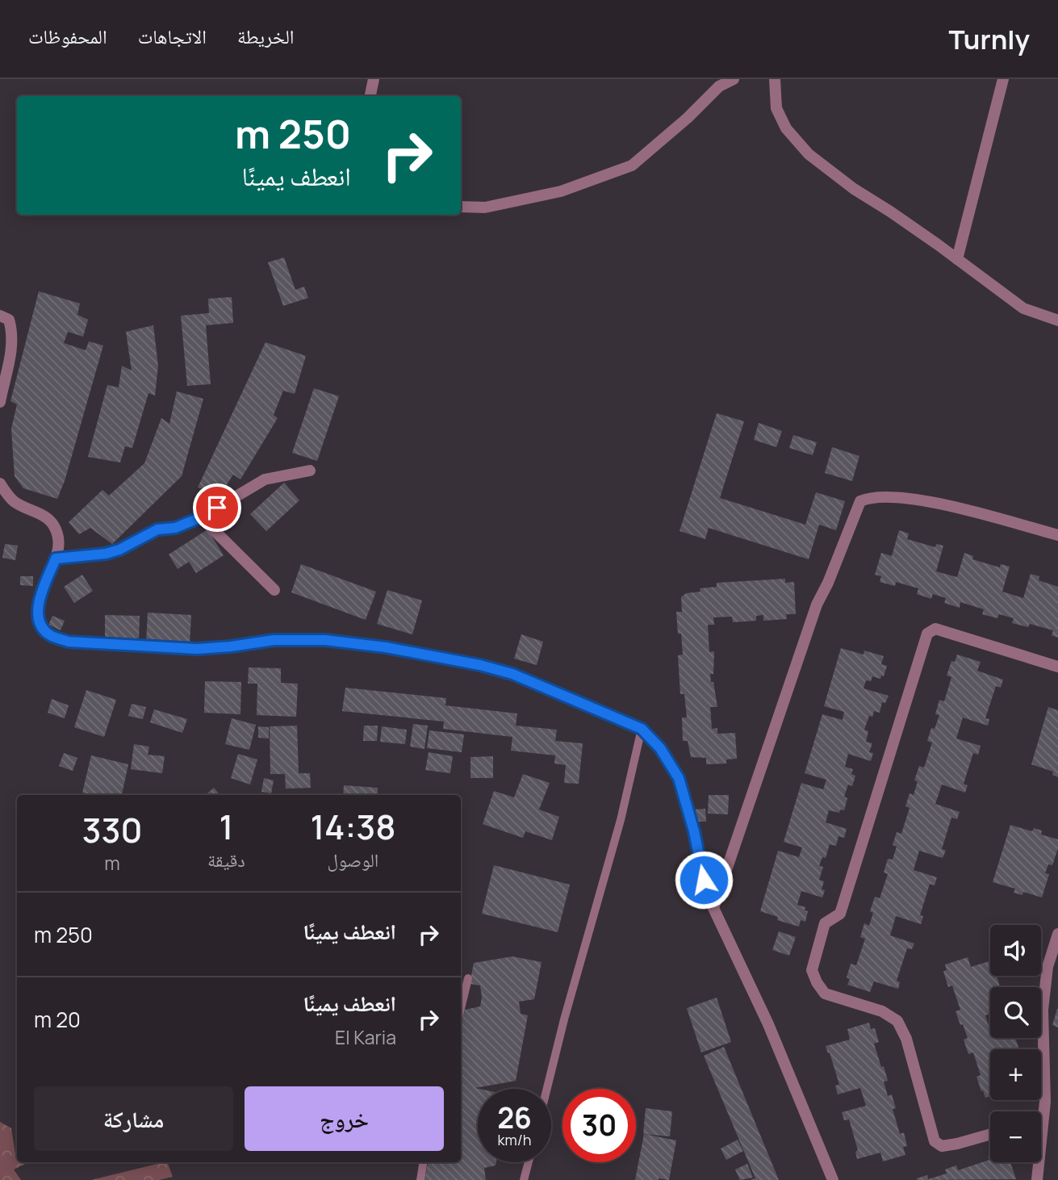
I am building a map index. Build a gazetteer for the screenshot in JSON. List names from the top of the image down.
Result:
{
  "page": {
    "header": "Turnly",
    "nav": ["الخريطة", "الاتجاهات", "المحفوظات"],
    "turn": ["250 m", "انعطف يمينًا"],
    "eta": [
      "14:38",
      "الوصول",
      "1",
      "دقيقة",
      "330",
      "m"
    ],
    "list": [
      {
        "name": "انعطف يمينًا",
        "value": "250 m"
      },
      {
        "name": "انعطف يمينًا",
        "note": "El Karia",
        "value": "20 m"
      }
    ],
    "map_buttons": ["+", "−"],
    "buttons": ["خروج", "مشاركة"],
    "speed": "26 km/h",
    "limit": "30"
  }
}
